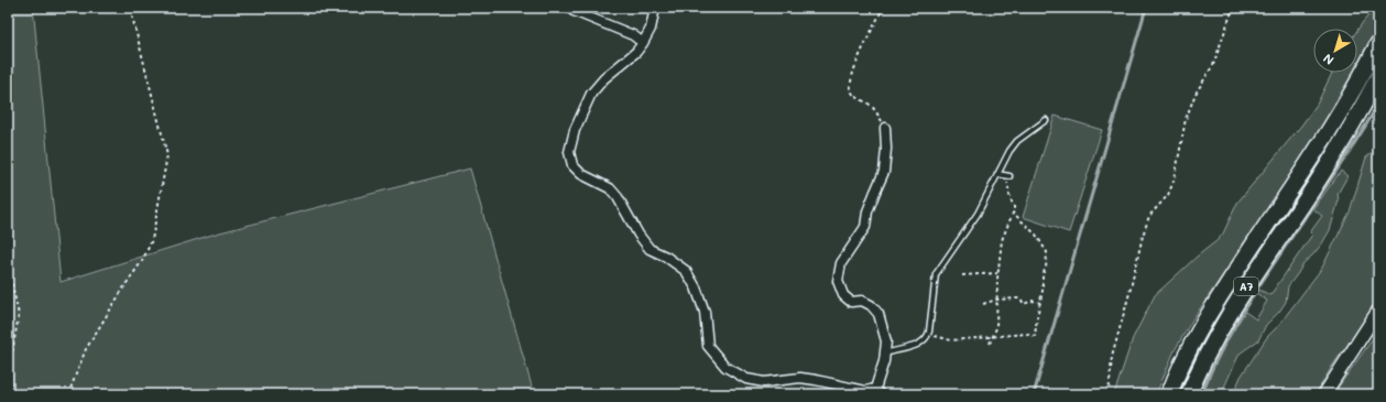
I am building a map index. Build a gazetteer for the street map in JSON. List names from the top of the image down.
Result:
{
  "streets": {
    "highway": ["A7"]
  },
  "north": "bottom left"
}
